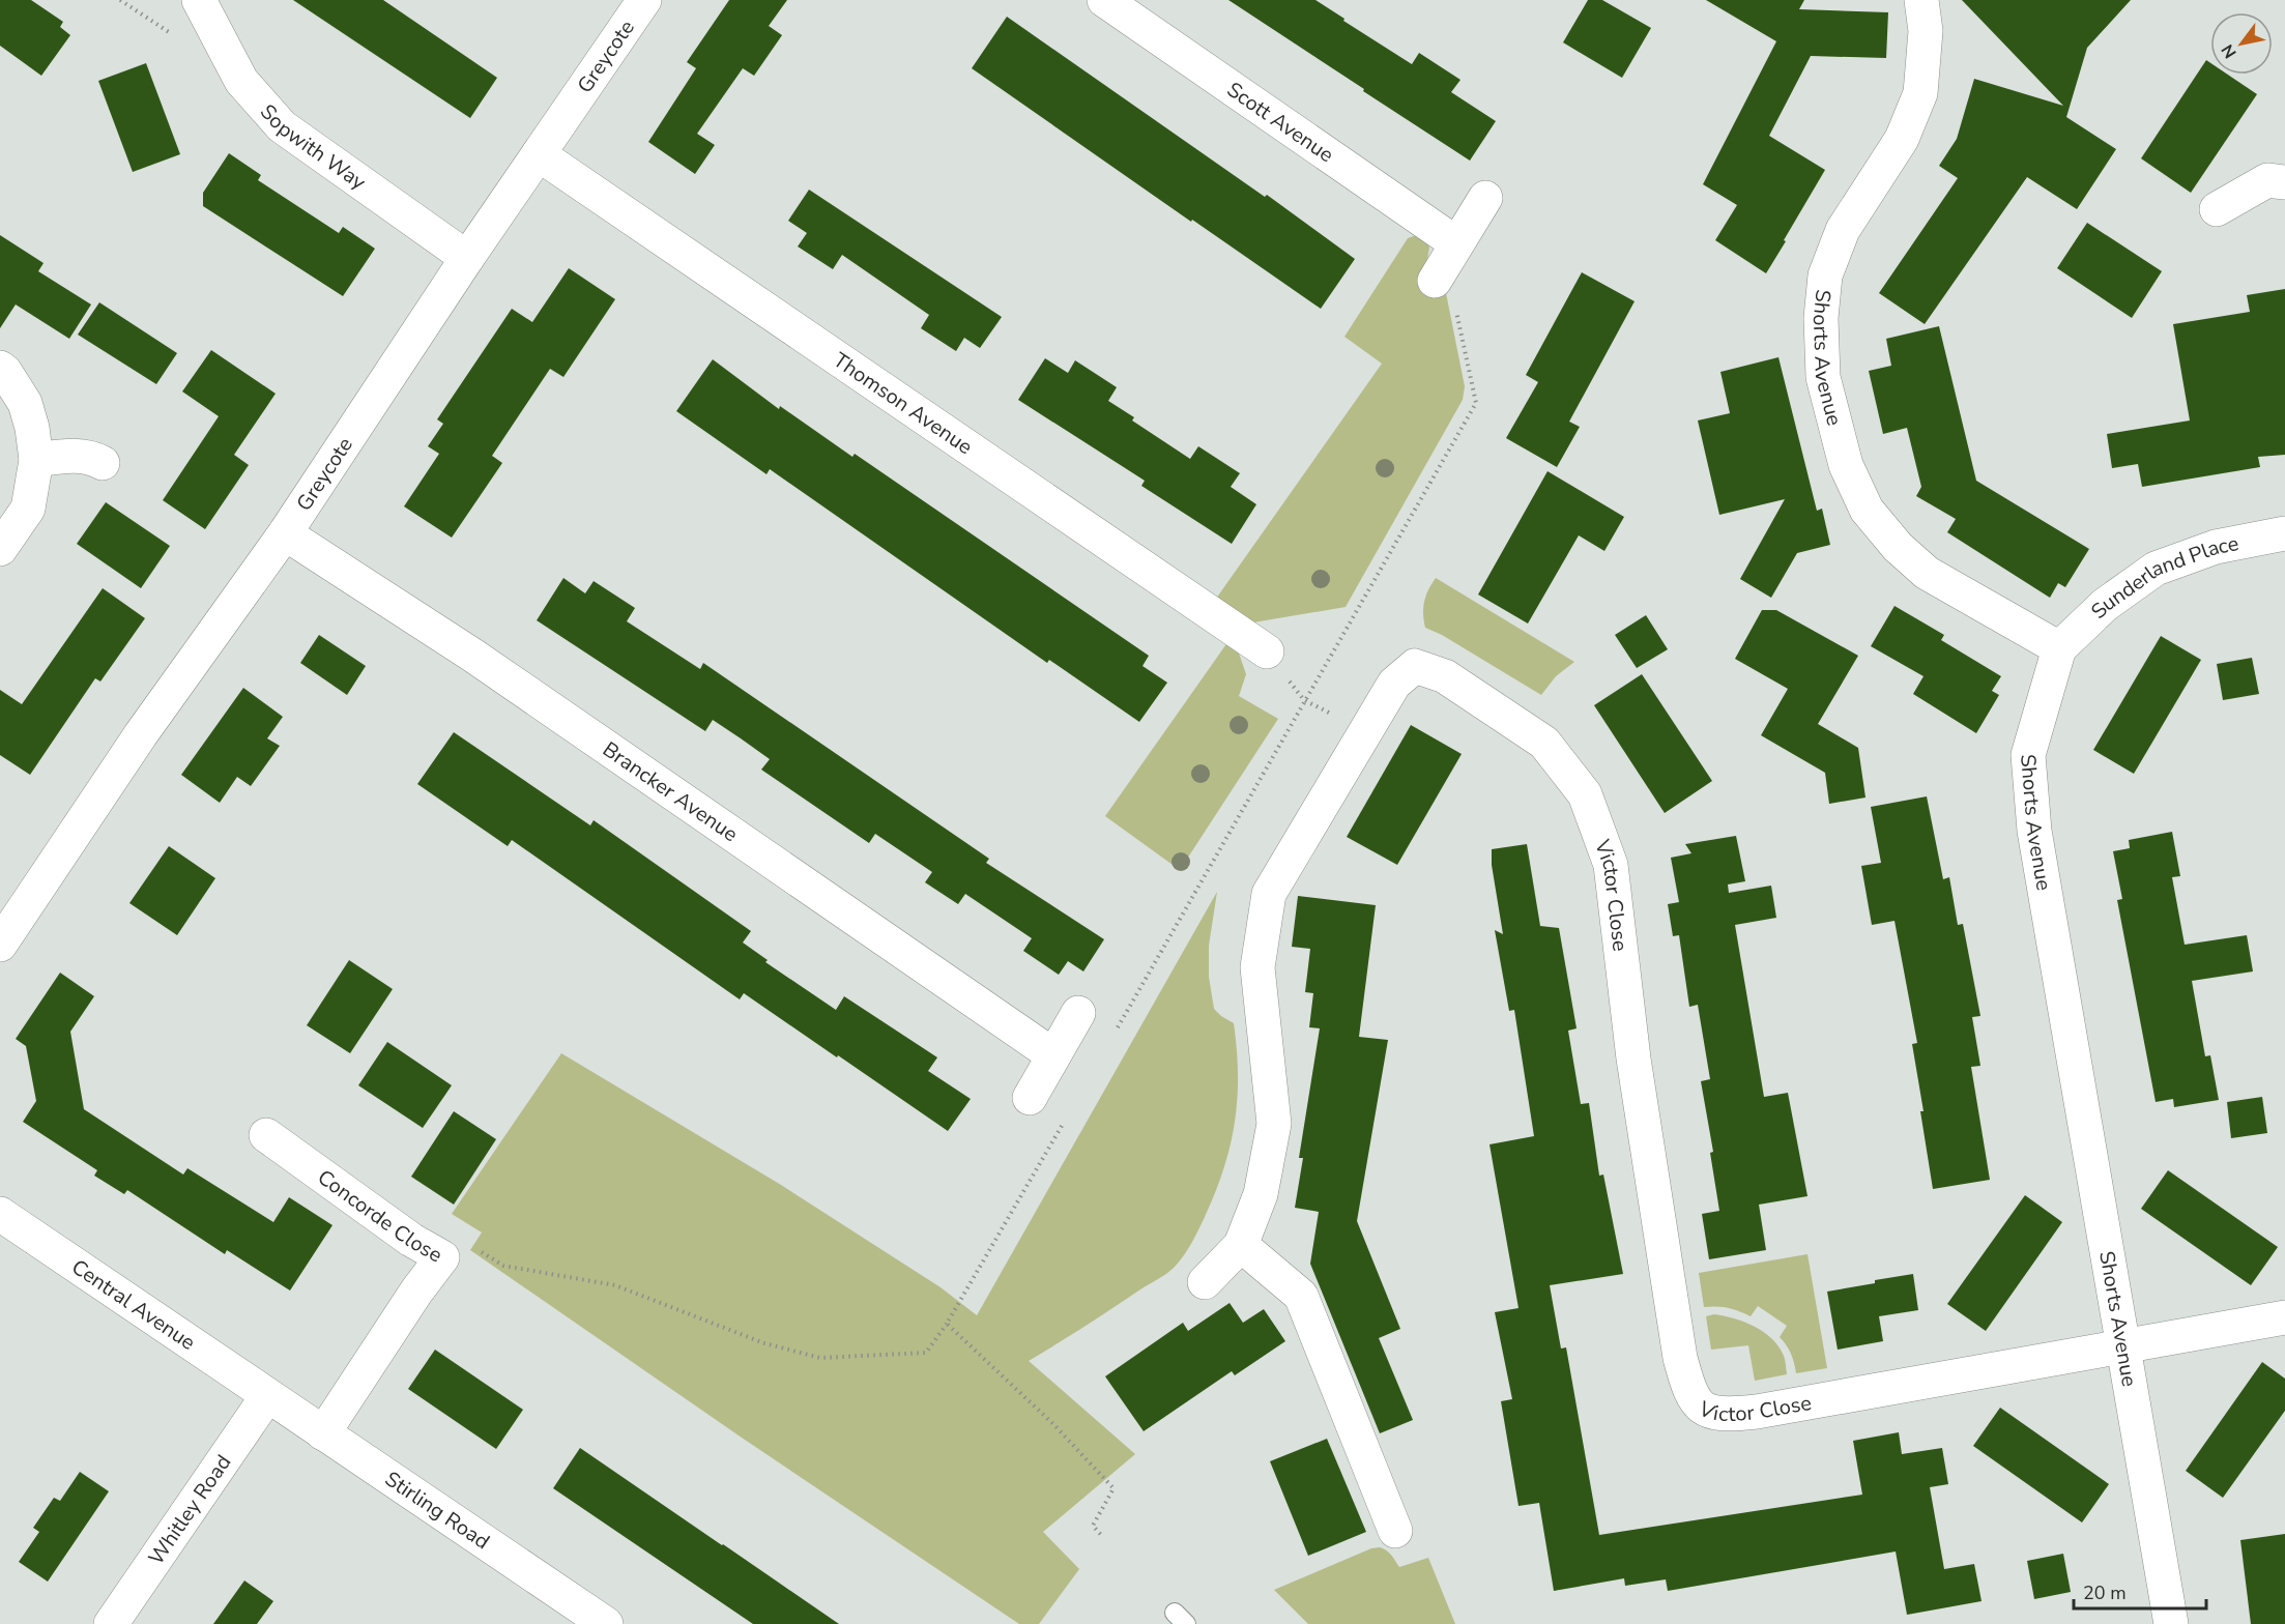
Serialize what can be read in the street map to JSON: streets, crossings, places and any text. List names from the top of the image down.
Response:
{
  "streets": {
    "street": [
      "Greycote",
      "Scott Avenue",
      "Sopwith Way",
      "Shorts Avenue",
      "Thomson Avenue",
      "Sunderland Place",
      "Brancker Avenue",
      "Victor Close",
      "Concorde Close",
      "Central Avenue",
      "Whitley Road",
      "Stirling Road"
    ]
  },
  "crossings": [
    ["Greycote", "Sopwith Way"],
    ["Greycote", "Thomson Avenue"],
    ["Greycote", "Brancker Avenue"],
    ["Shorts Avenue", "Sunderland Place"],
    ["Shorts Avenue", "Victor Close"],
    ["Concorde Close", "Stirling Road"],
    ["Central Avenue", "Whitley Road"],
    ["Central Avenue", "Stirling Road"],
    ["Whitley Road", "Stirling Road"]
  ],
  "scale_bar": "20 m",
  "north": "bottom left"
}
